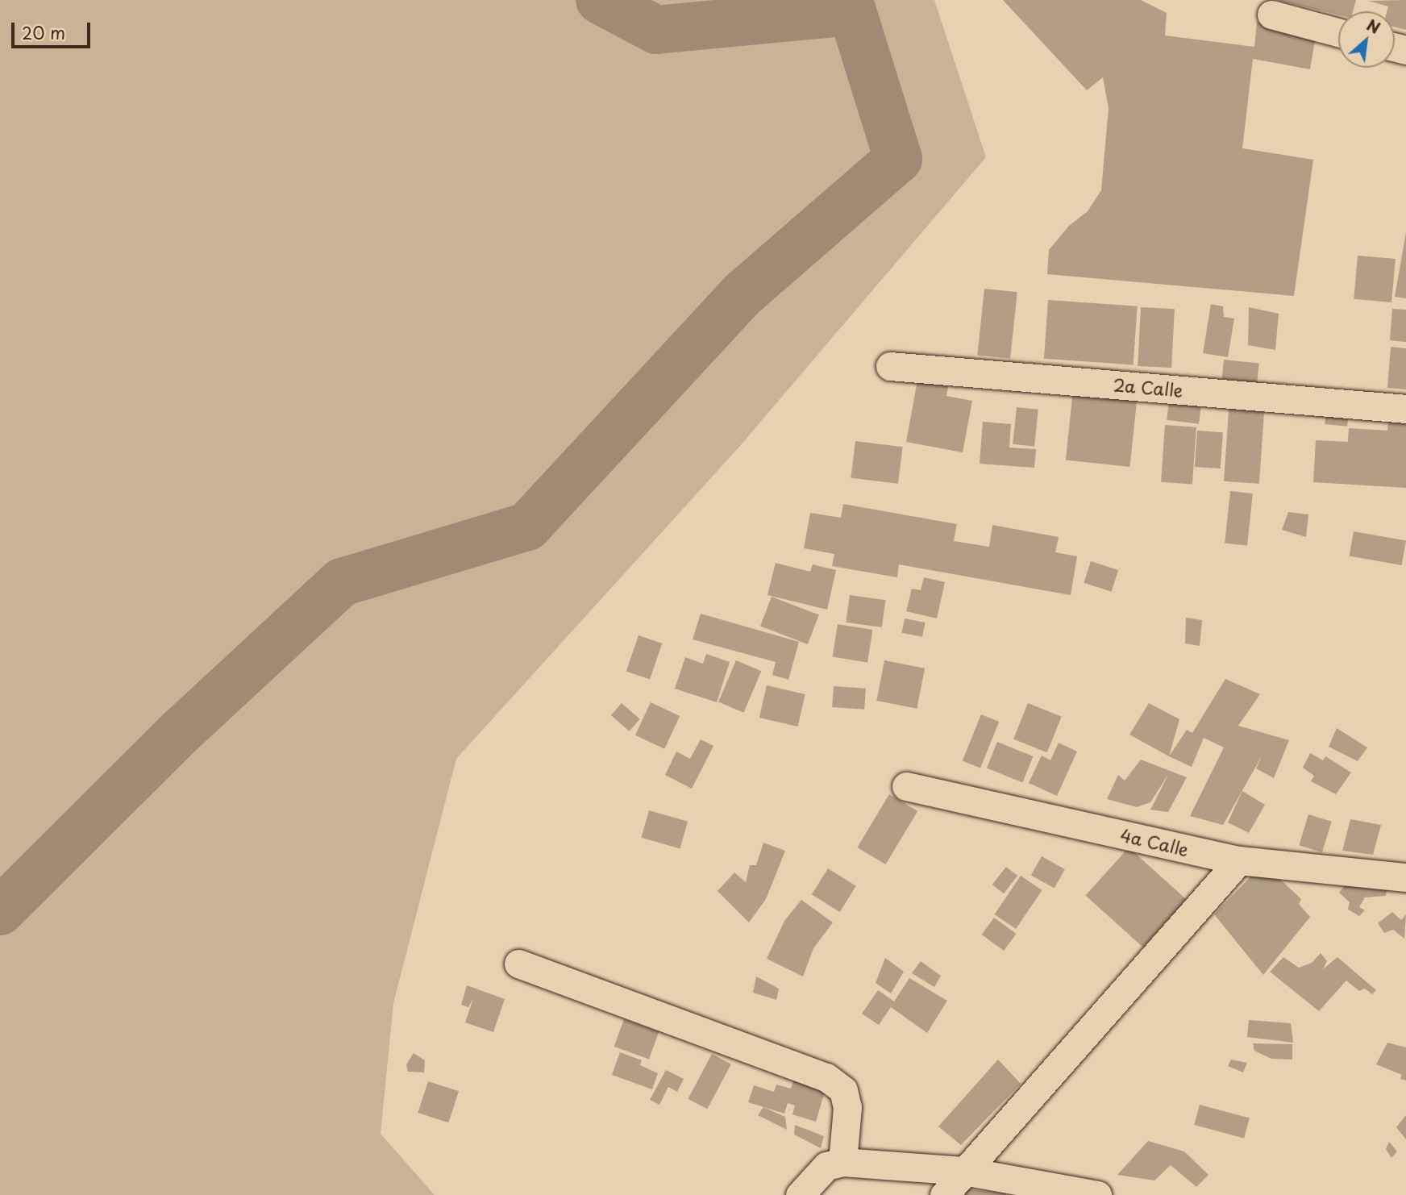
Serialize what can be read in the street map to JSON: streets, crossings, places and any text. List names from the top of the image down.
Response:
{
  "streets": {
    "street": ["2a Calle", "4a Calle"]
  },
  "scale_bar": "20 m",
  "north": "top right"
}
